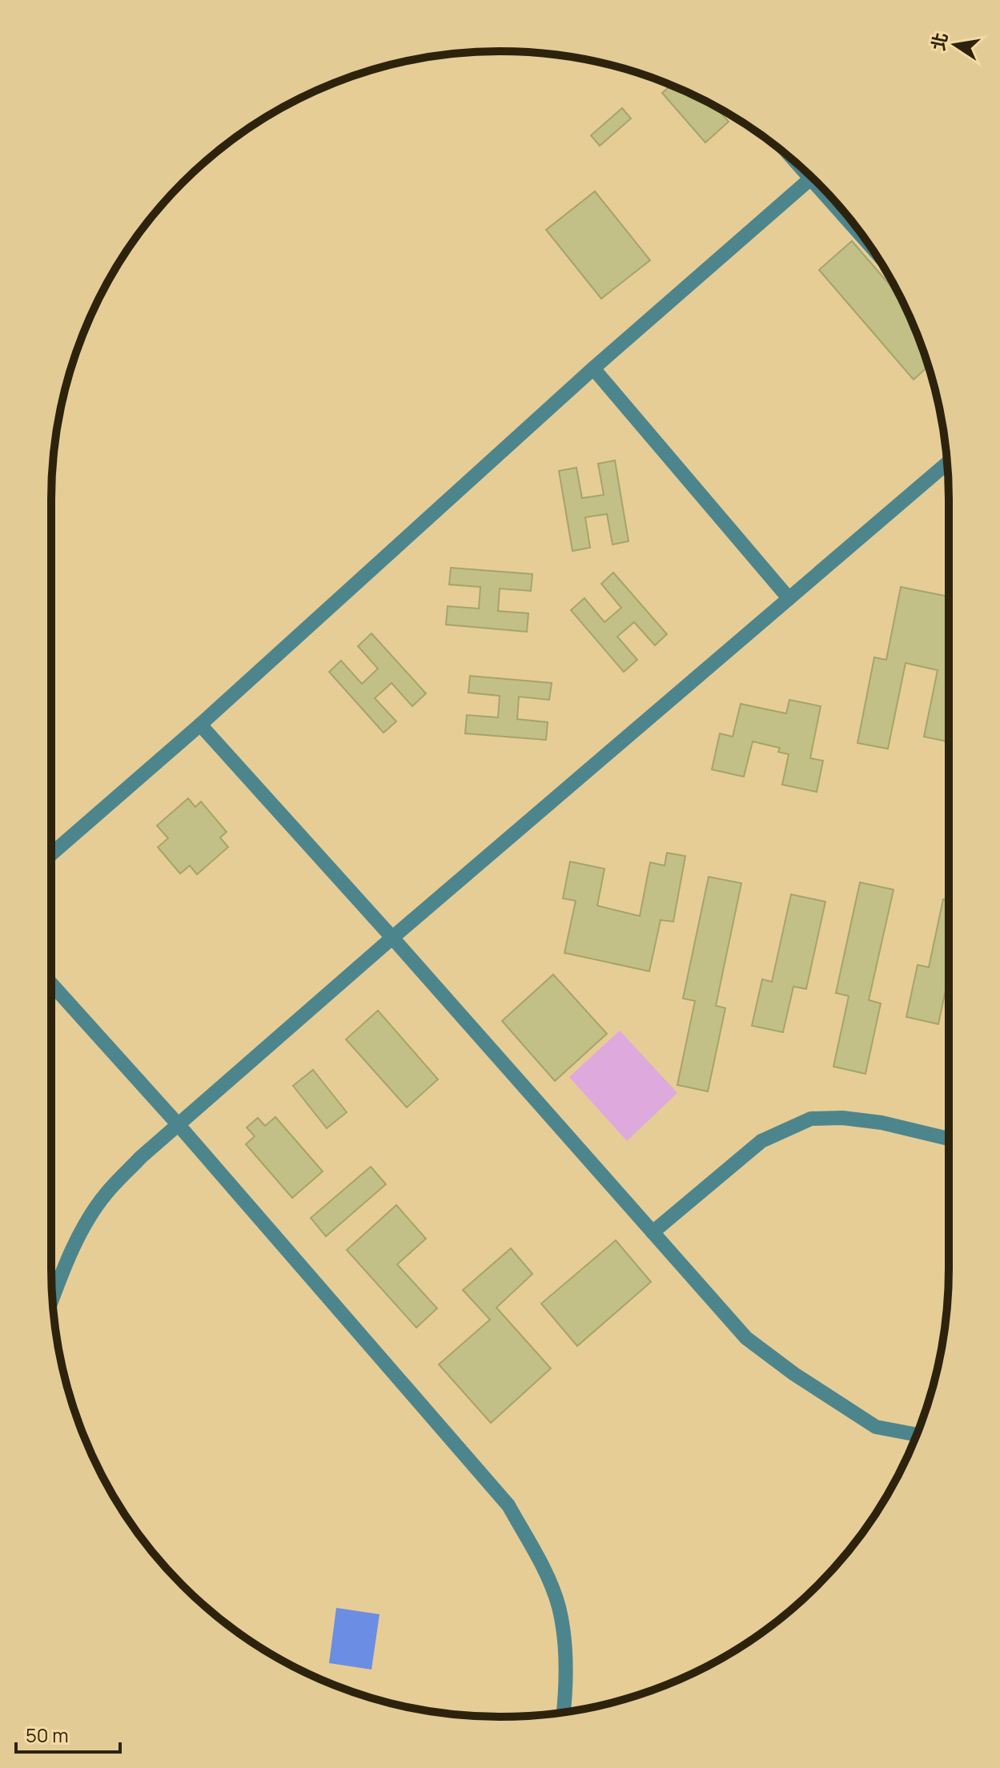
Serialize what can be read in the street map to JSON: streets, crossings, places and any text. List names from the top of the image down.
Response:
{
  "scale_bar": "50 m",
  "north": "left"
}
